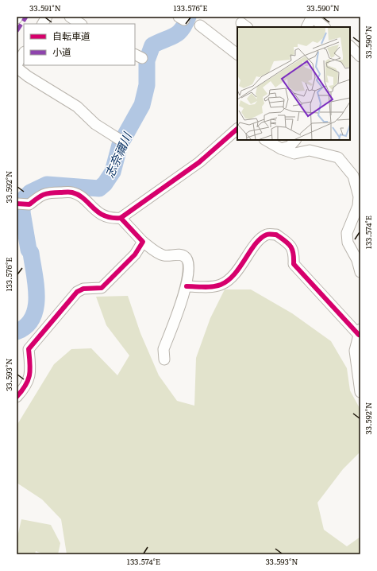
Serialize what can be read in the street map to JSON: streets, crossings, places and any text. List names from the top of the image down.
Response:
{
  "water": ["志奈禰川"],
  "legend": ["自転車道", "小道"],
  "coordinates": [
    "33.591°N",
    "133.576°E",
    "33.590°N",
    "33.592°N",
    "133.574°E",
    "33.593°N"
  ]
}
